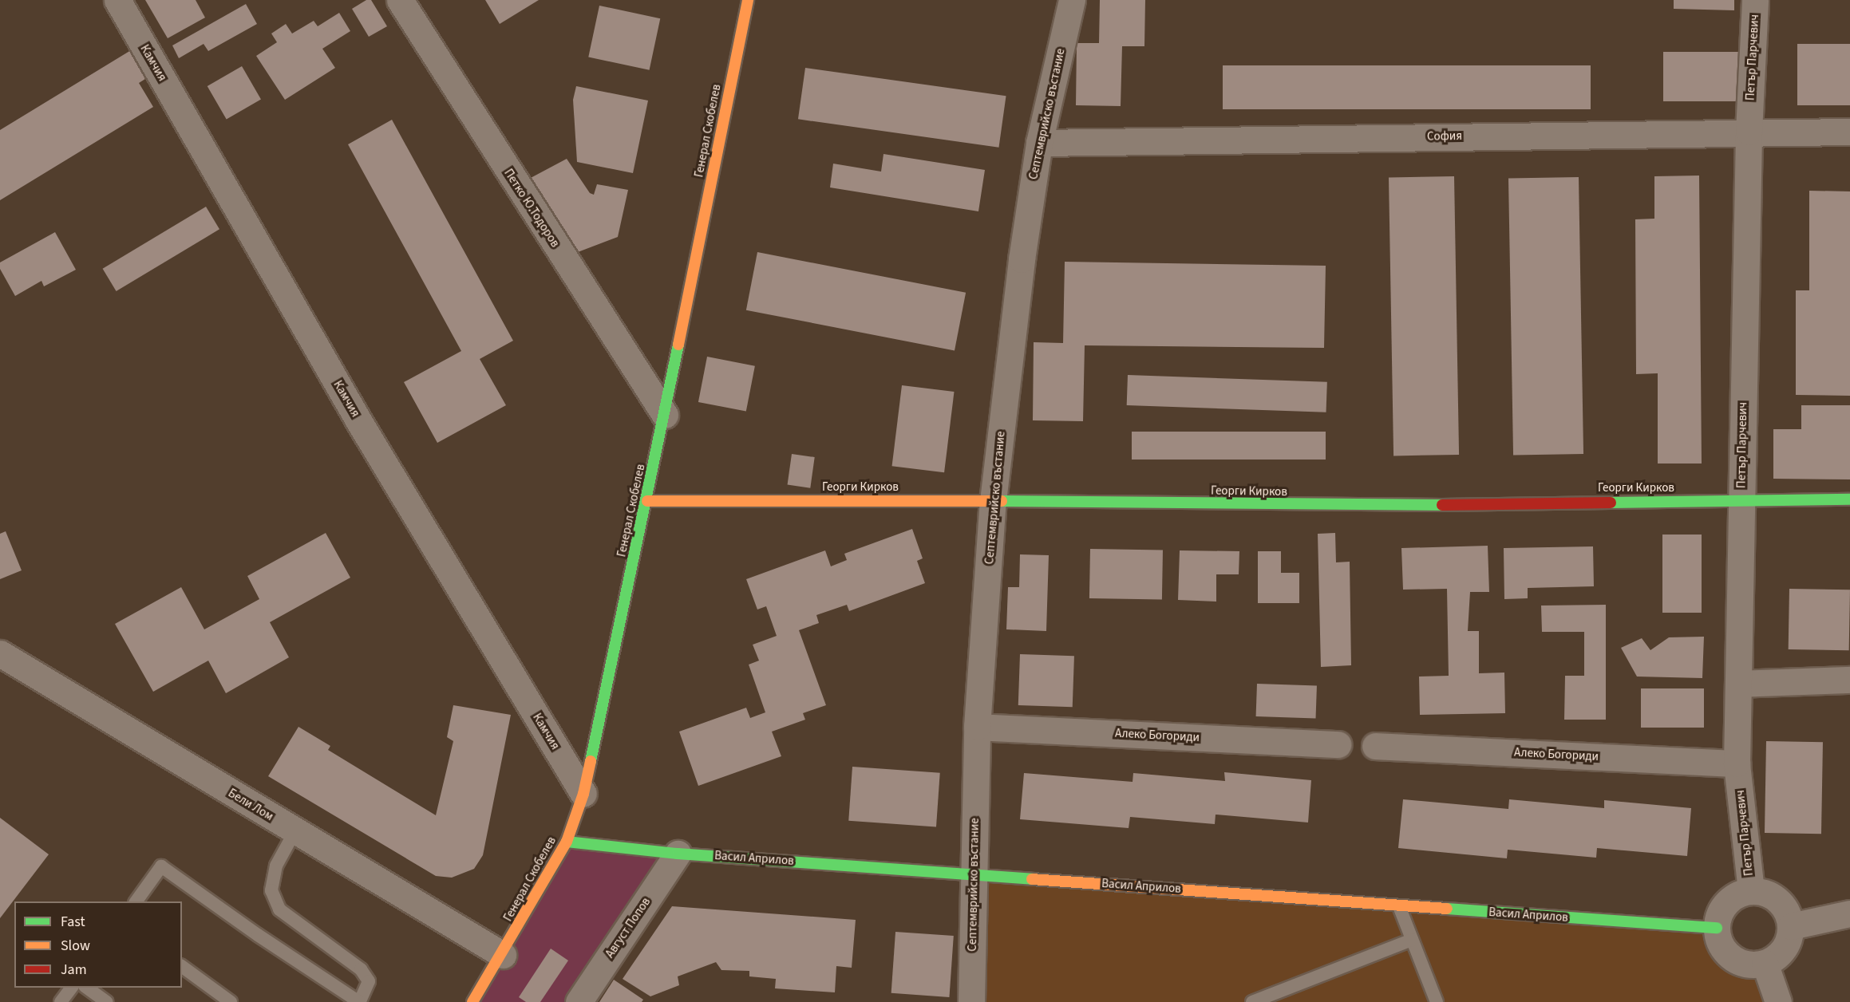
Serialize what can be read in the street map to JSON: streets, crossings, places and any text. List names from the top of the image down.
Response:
{
  "streets": {
    "street": [
      "Петър Парчевич",
      "Камчия",
      "Септемврийско въстание",
      "Генерал Скобелев",
      "София",
      "Петко Ю.Тодоров",
      "Георги Кирков",
      "Алеко Богориди",
      "Бели Лом",
      "Васил Априлов",
      "Август Попов"
    ]
  },
  "crossings": [
    ["Петър Парчевич", "София"],
    ["Петър Парчевич", "Георги Кирков"],
    ["Петър Парчевич", "Алеко Богориди"],
    ["Петър Парчевич", "Васил Априлов"],
    ["Камчия", "Генерал Скобелев"],
    ["Септемврийско въстание", "София"],
    ["Септемврийско въстание", "Георги Кирков"],
    ["Септемврийско въстание", "Алеко Богориди"],
    ["Септемврийско въстание", "Васил Априлов"],
    ["Генерал Скобелев", "Петко Ю.Тодоров"],
    ["Генерал Скобелев", "Георги Кирков"],
    ["Генерал Скобелев", "Бели Лом"],
    ["Генерал Скобелев", "Васил Априлов"],
    ["Васил Априлов", "Август Попов"]
  ],
  "legend": ["Fast", "Slow", "Jam"]
}
